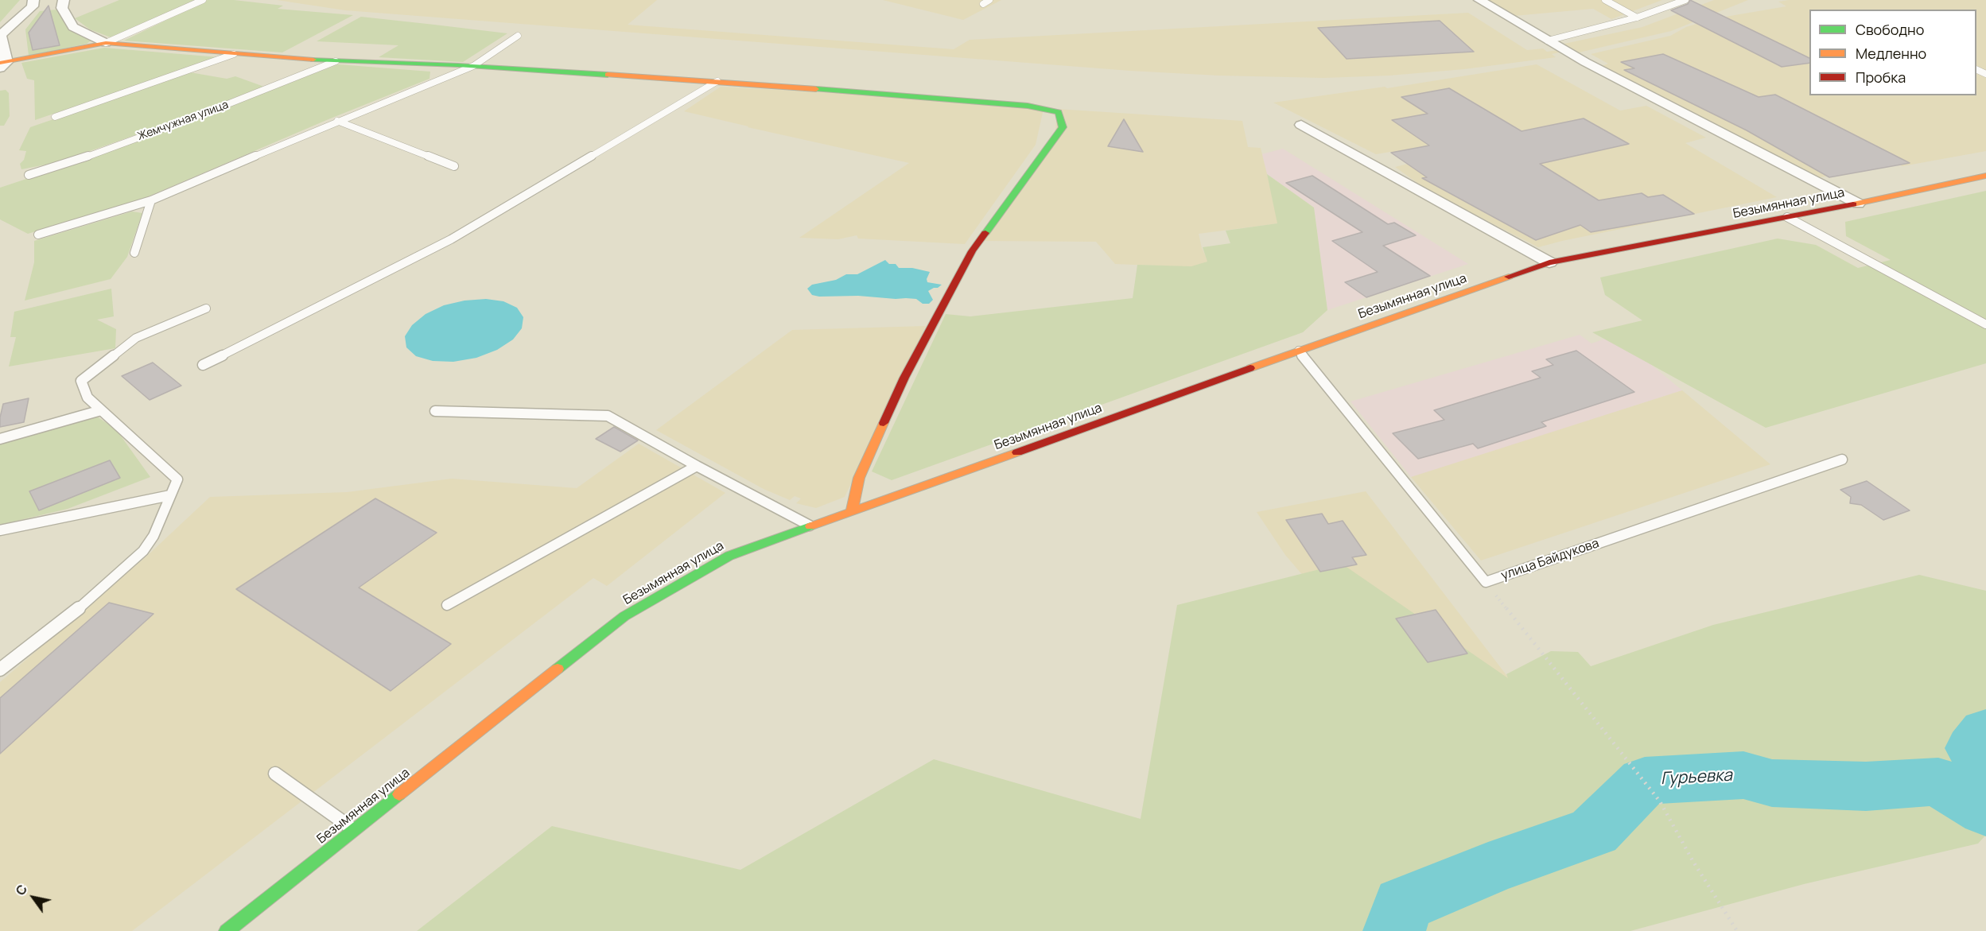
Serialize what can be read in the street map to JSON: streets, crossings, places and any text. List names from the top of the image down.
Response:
{
  "streets": {
    "street": ["Безымянная улица"],
    "lane": ["Жемчужная улица", "улица Байдукова"]
  },
  "crossings": [
    ["Безымянная улица", "улица Байдукова"]
  ],
  "water": ["Гурьевка"],
  "legend": ["Свободно", "Медленно", "Пробка"],
  "north": "top left"
}
